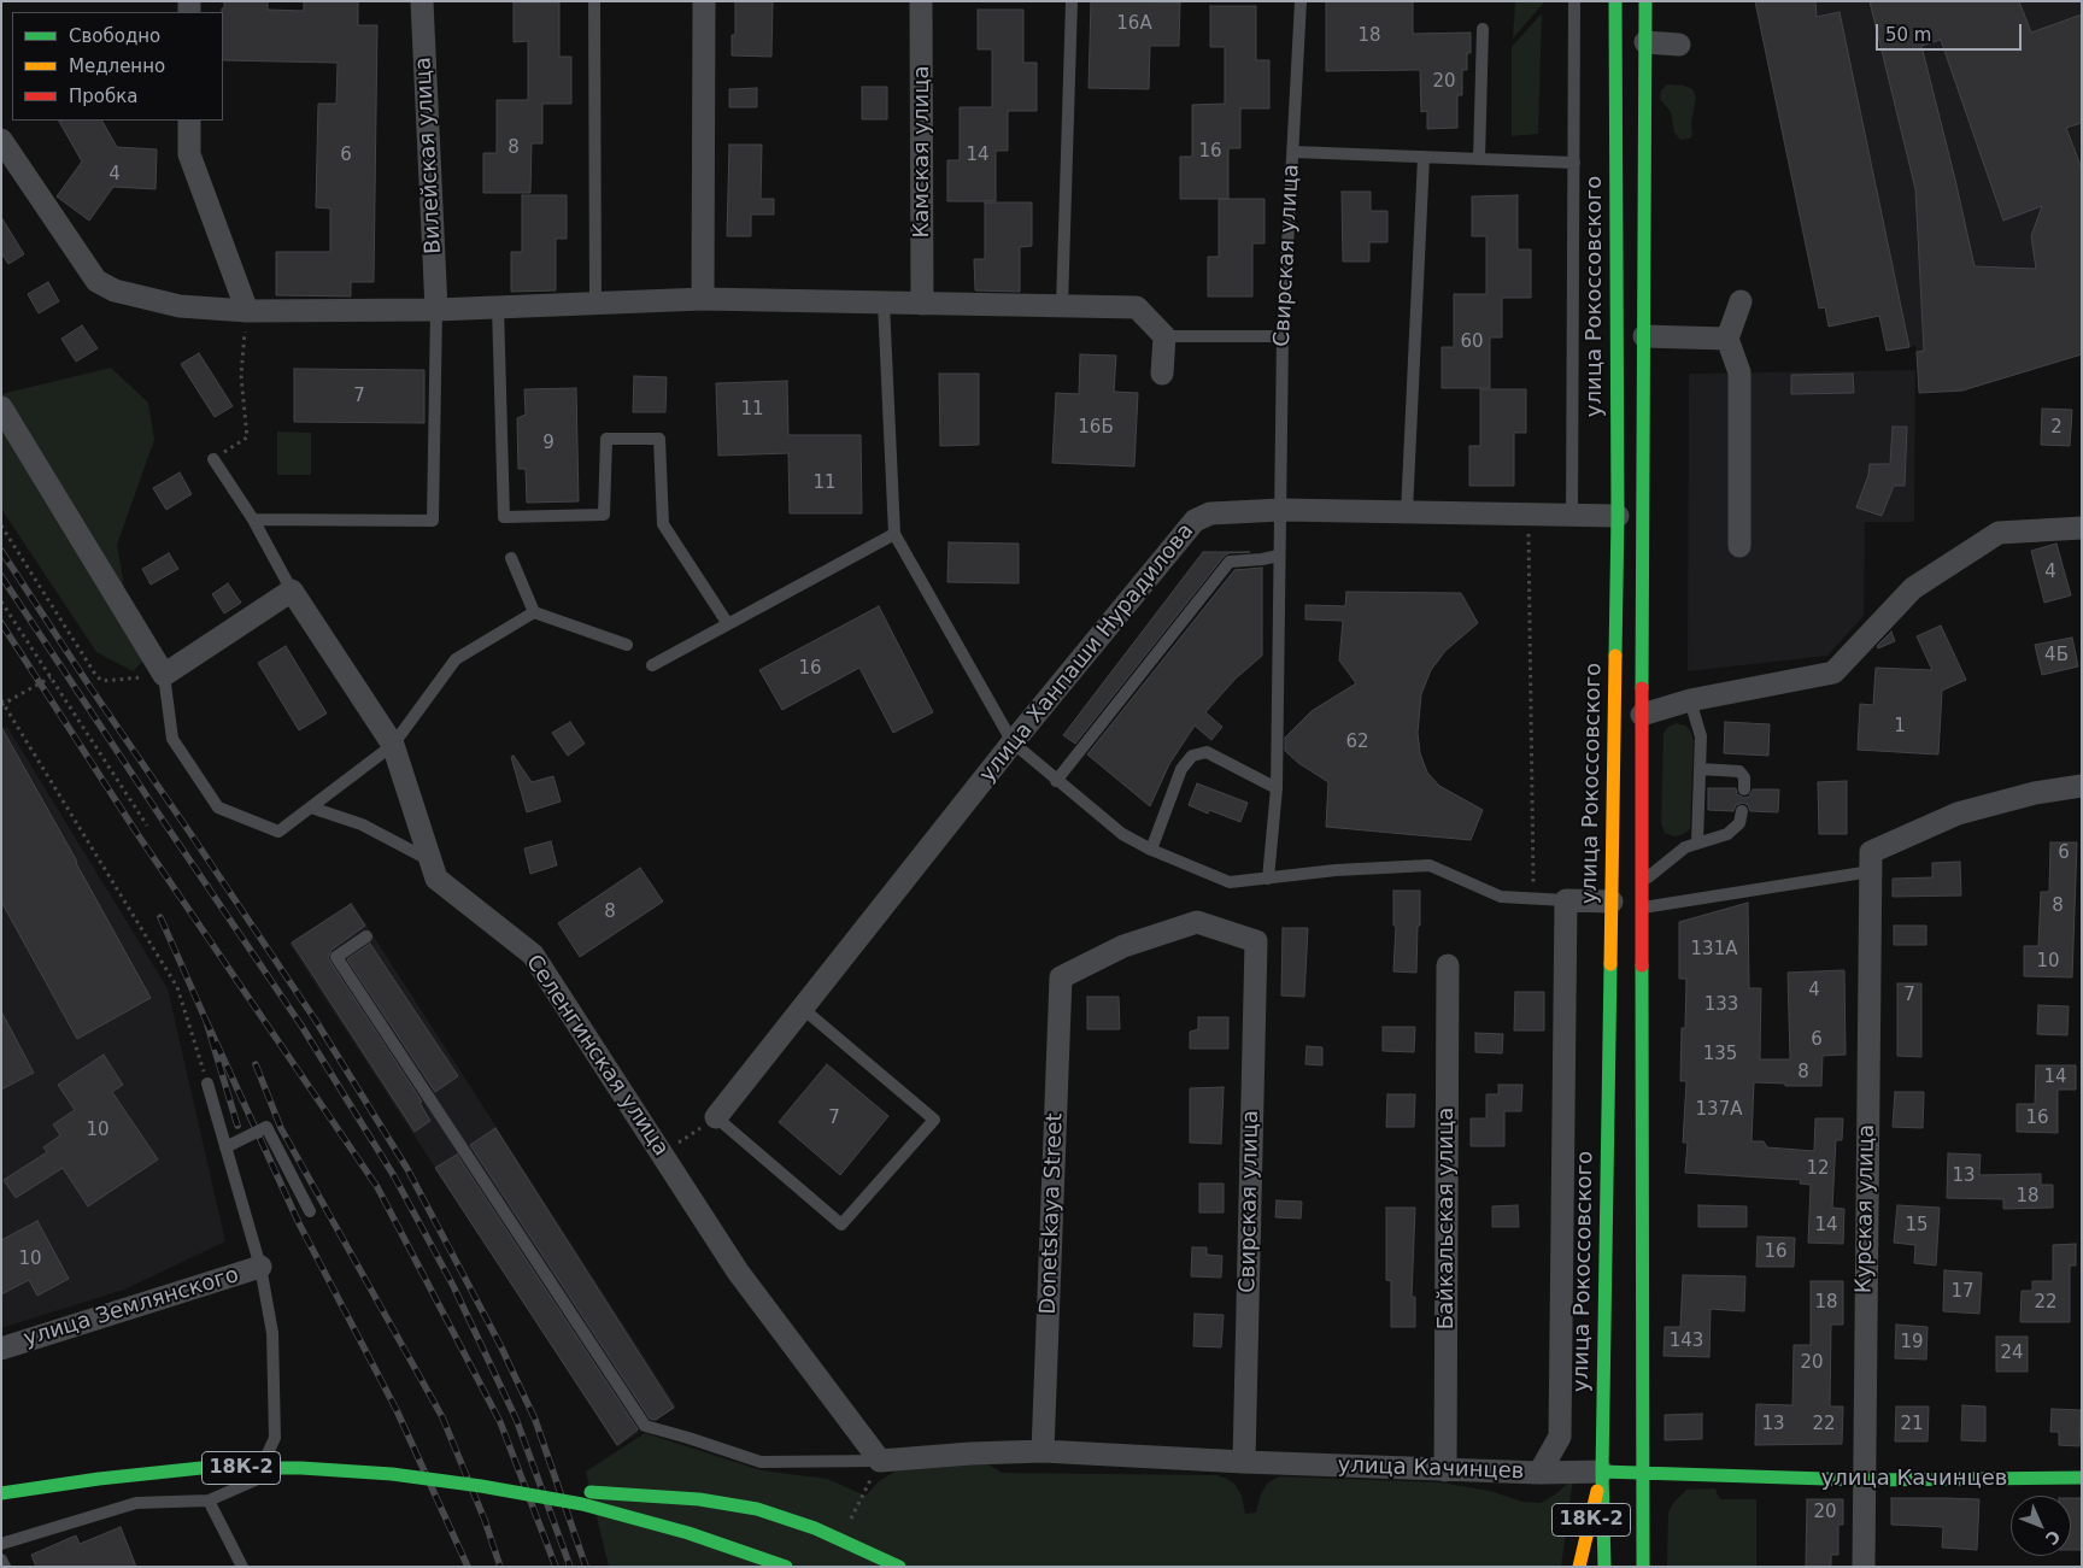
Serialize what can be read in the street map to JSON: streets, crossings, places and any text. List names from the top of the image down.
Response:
{
  "streets": {
    "main road": ["улица Рокоссовского", "18К-2", "улица Качинцев"],
    "street": [
      "Камская улица",
      "Вилейская улица",
      "Свирская улица",
      "улица Ханпаши Нурадилова",
      "Селенгинская улица",
      "Курская улица",
      "Donetskaya Street",
      "Байкальская улица",
      "улица Землянского"
    ]
  },
  "crossings": [
    ["Свирская улица", "улица Ханпаши Нурадилова"],
    ["Свирская улица", "Donetskaya Street"],
    ["Свирская улица", "улица Качинцев"],
    ["улица Рокоссовского", "улица Ханпаши Нурадилова"],
    ["улица Рокоссовского", "18К-2"],
    ["улица Рокоссовского", "улица Качинцев"],
    ["Селенгинская улица", "улица Качинцев"],
    ["Курская улица", "улица Качинцев"],
    ["Donetskaya Street", "улица Качинцев"],
    ["Байкальская улица", "улица Качинцев"],
    ["18К-2", "улица Качинцев"]
  ],
  "house_numbers": [
    "16А",
    "18",
    "20",
    "8",
    "16",
    "6",
    "14",
    "4",
    "60",
    "7",
    "11",
    "16Б",
    "2",
    "9",
    "11",
    "4",
    "4Б",
    "16",
    "1",
    "62",
    "6",
    "8",
    "8",
    "131А",
    "10",
    "4",
    "7",
    "133",
    "6",
    "135",
    "8",
    "14",
    "137А",
    "7",
    "16",
    "10",
    "12",
    "13",
    "18",
    "14",
    "15",
    "16",
    "10",
    "17",
    "18",
    "22",
    "143",
    "19",
    "24",
    "20",
    "13",
    "22",
    "21",
    "20"
  ],
  "legend": ["Свободно", "Медленно", "Пробка"],
  "scale_bar": "50 m",
  "north": "bottom right"
}
